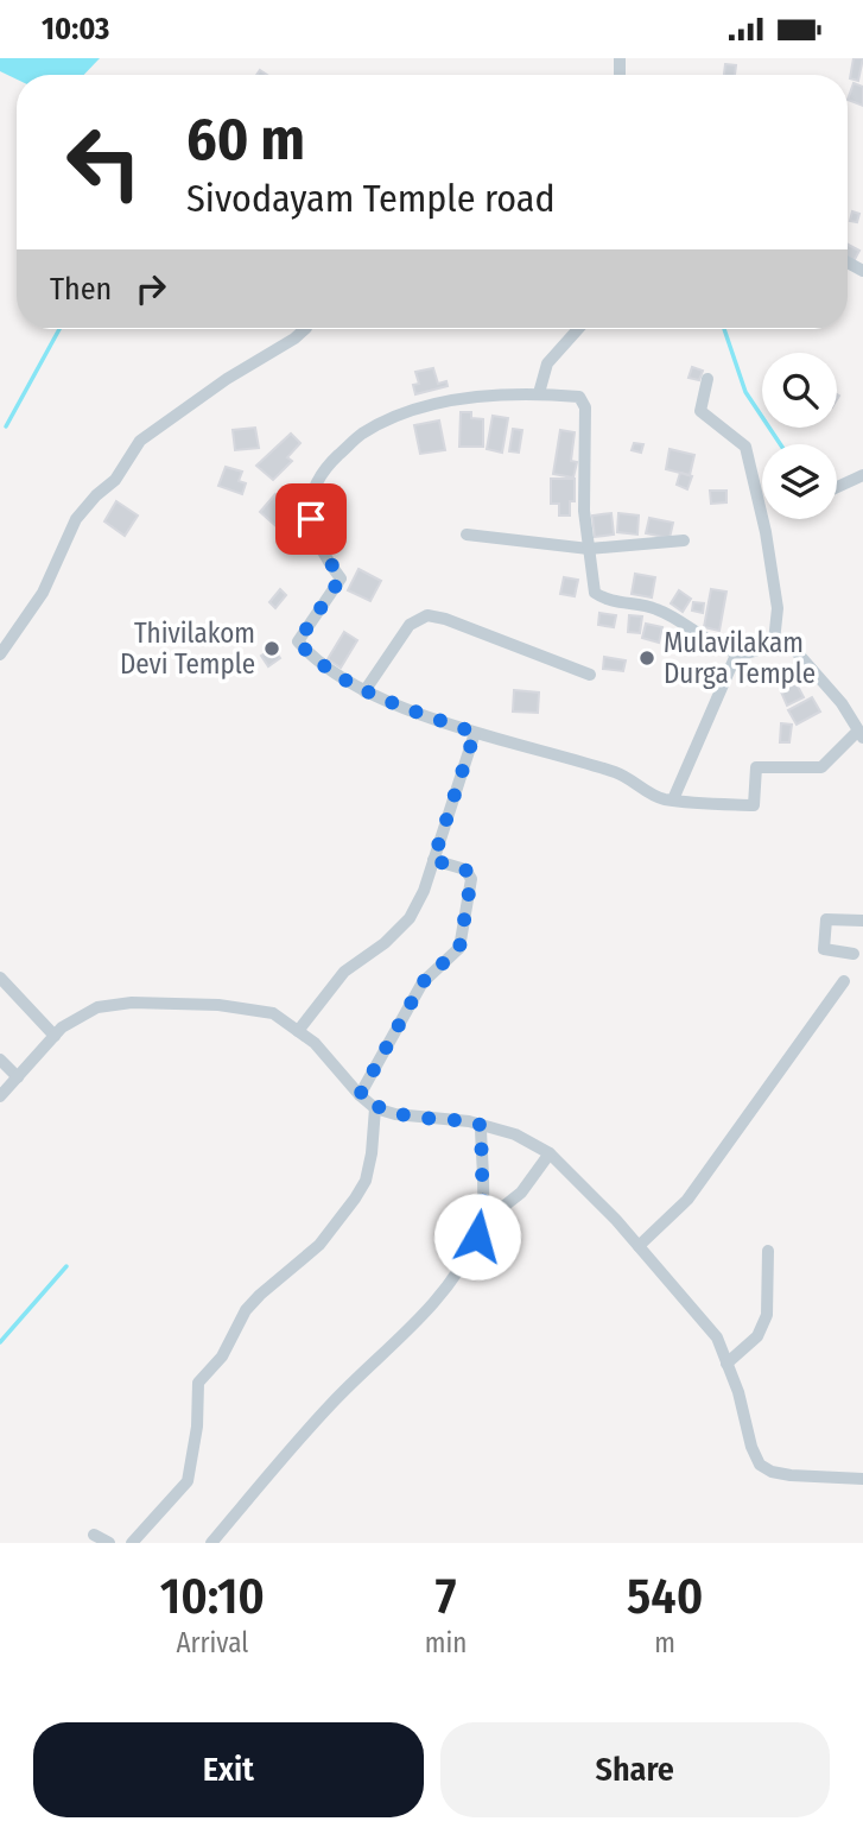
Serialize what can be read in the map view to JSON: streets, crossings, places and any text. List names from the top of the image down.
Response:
{
  "places": ["Thivilakom Devi Temple", "Mulavilakam Durga Temple"],
  "page": {
    "status": "10:03",
    "turn": ["60 m", "Sivodayam Temple road"],
    "then": "Then",
    "eta": [
      "10:10",
      "Arrival",
      "7",
      "min",
      "540",
      "m"
    ],
    "buttons": ["Exit", "Share"]
  }
}
